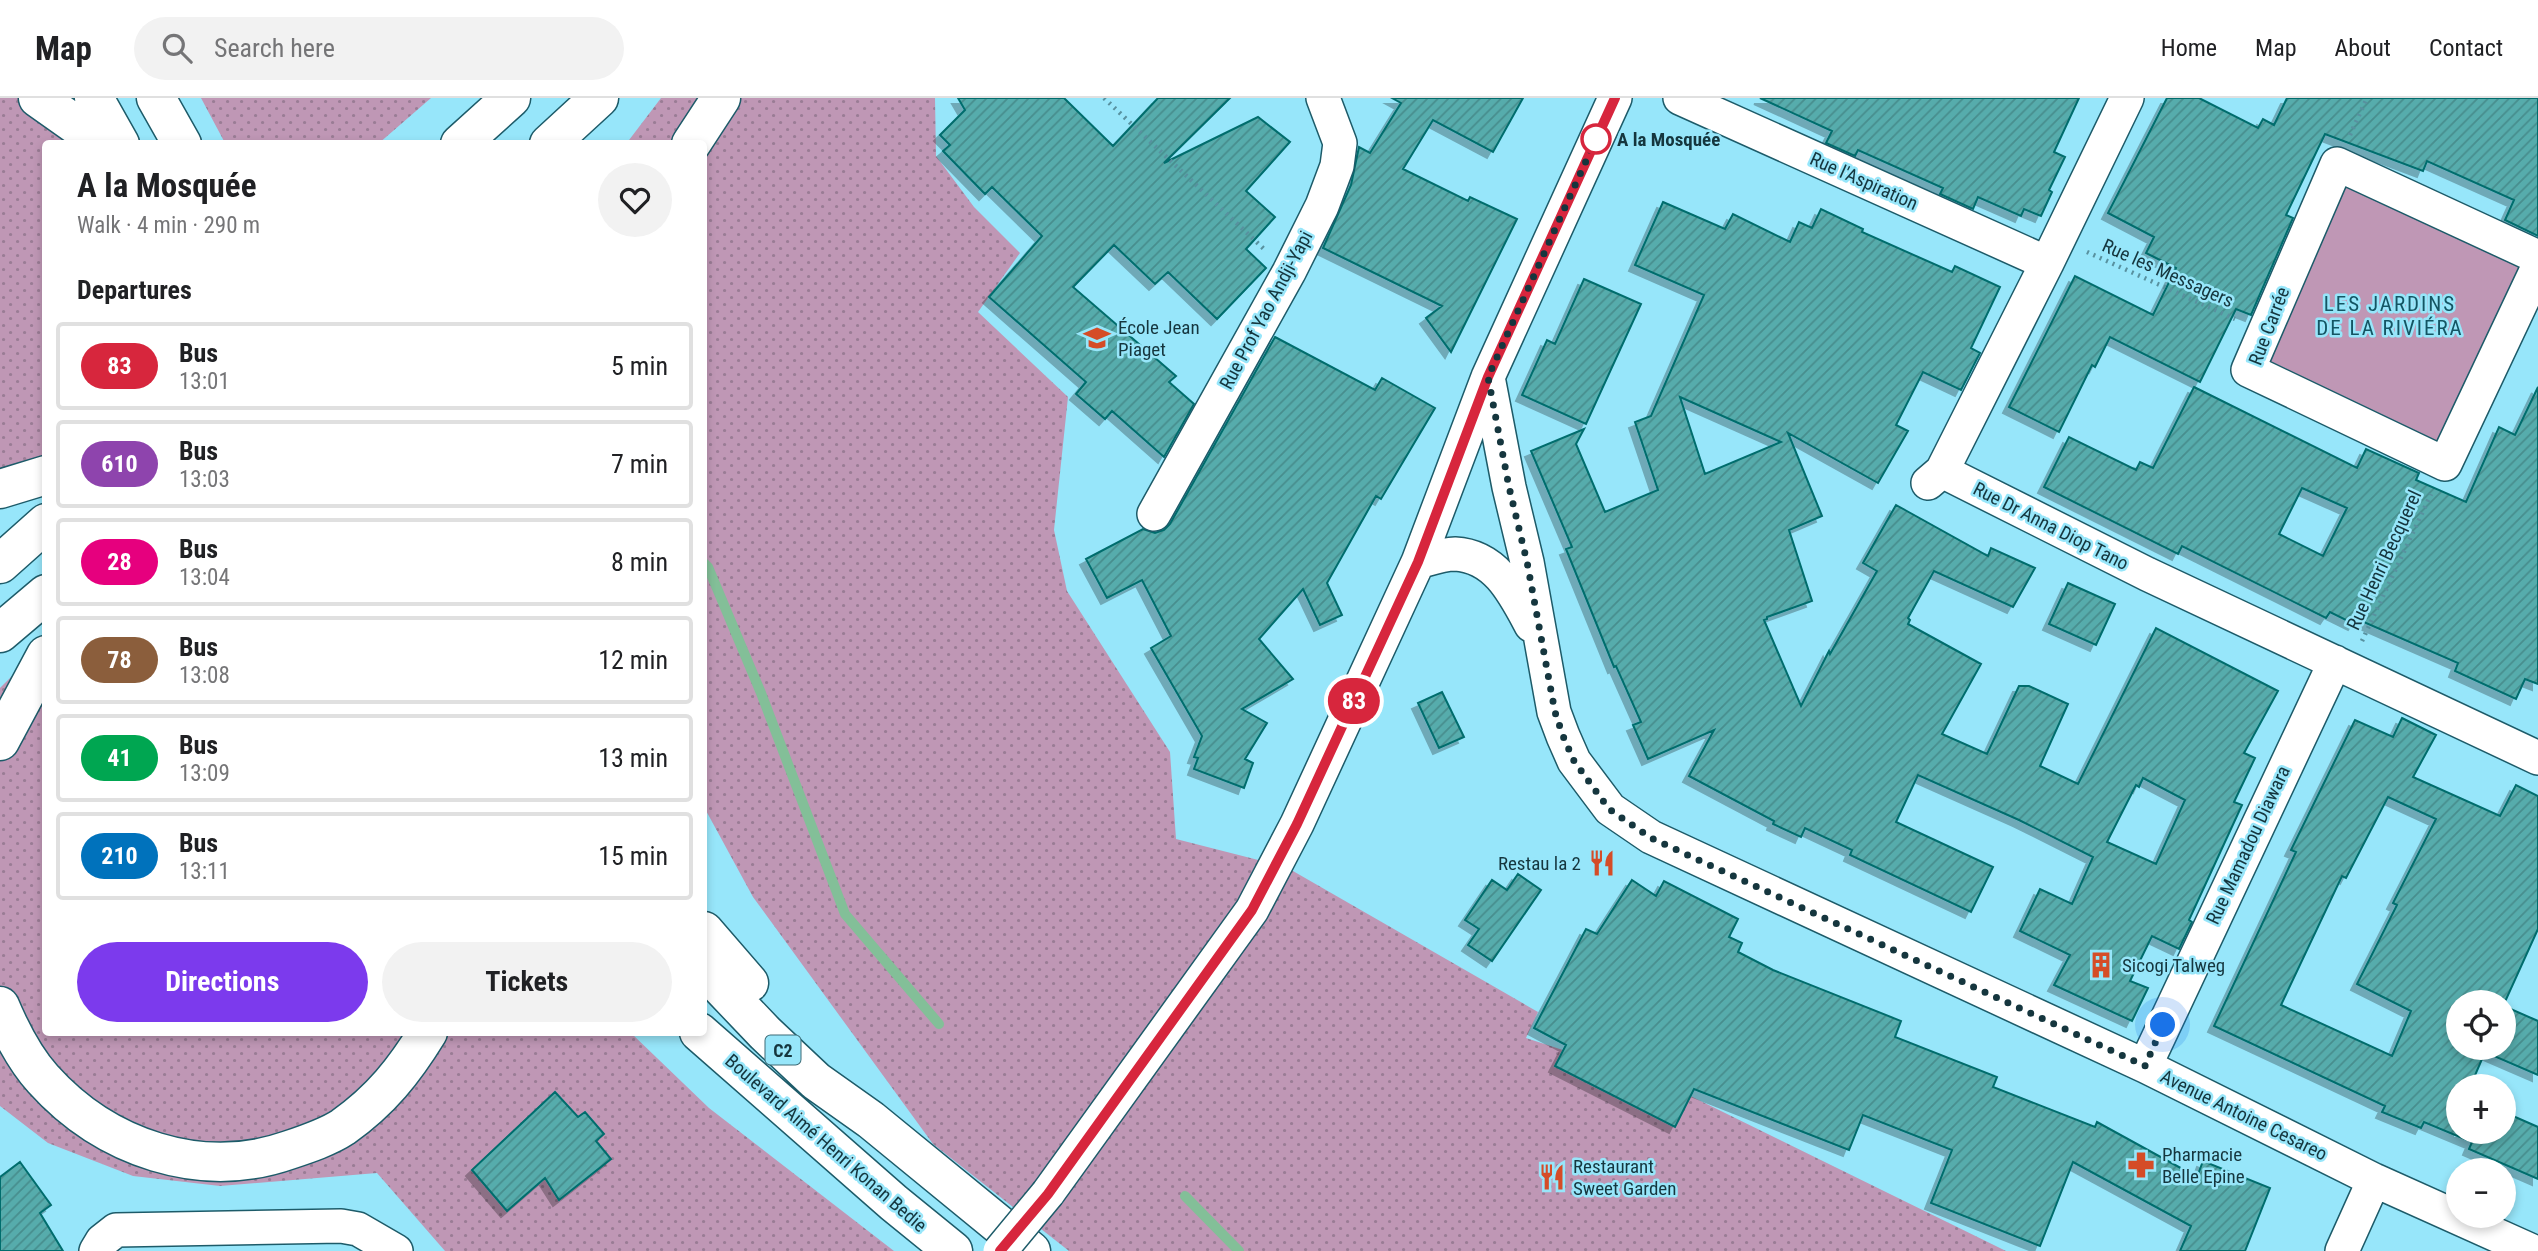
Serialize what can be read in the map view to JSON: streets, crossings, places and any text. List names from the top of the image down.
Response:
{
  "streets": {
    "main road": ["C2", "Boulevard Aimé Henri Konan Bedie"],
    "street": [
      "Rue l'Aspiration",
      "Rue Prof Yao Andji-Yapi",
      "Rue Carrée",
      "Rue Dr Anna Diop Tano",
      "Rue Mamadou Diawara",
      "Avenue Antoine Cesareo"
    ],
    "path": ["Rue les Messagers", "Rue Henri Becquerel"]
  },
  "crossings": [
    ["Rue l'Aspiration", "Rue les Messagers"],
    ["Rue l'Aspiration", "Rue Dr Anna Diop Tano"],
    ["Rue les Messagers", "Rue Carrée"],
    ["Rue les Messagers", "Rue Dr Anna Diop Tano"],
    ["Rue Carrée", "Rue Henri Becquerel"],
    ["Rue Dr Anna Diop Tano", "Rue Henri Becquerel"],
    ["Rue Dr Anna Diop Tano", "Rue Mamadou Diawara"],
    ["Rue Henri Becquerel", "Rue Mamadou Diawara"],
    ["Rue Mamadou Diawara", "Avenue Antoine Cesareo"]
  ],
  "districts": ["LES JARDINS DE LA RIVIÉRA"],
  "places": {
    "other": ["A la Mosquée"],
    "school or university": ["École Jean Piaget"],
    "restaurant": ["Restau la 2", "Restaurant Sweet Garden"],
    "building": ["Sicogi Talweg"],
    "pharmacy": ["Pharmacie Belle Epine"]
  },
  "lines": ["bus line 83"],
  "page": {
    "header": "Map",
    "search": "Search here",
    "nav": [
      "Home",
      "Map",
      "About",
      "Contact"
    ],
    "on_map": "83",
    "heading": [
      ["A la Mosquée", "Walk · 4 min · 290 m"],
      "Departures"
    ],
    "list": [
      {
        "mark": "83",
        "name": "Bus",
        "note": "13:01",
        "value": "5 min"
      },
      {
        "mark": "610",
        "name": "Bus",
        "note": "13:03",
        "value": "7 min"
      },
      {
        "mark": "28",
        "name": "Bus",
        "note": "13:04",
        "value": "8 min"
      },
      {
        "mark": "78",
        "name": "Bus",
        "note": "13:08",
        "value": "12 min"
      },
      {
        "mark": "41",
        "name": "Bus",
        "note": "13:09",
        "value": "13 min"
      },
      {
        "mark": "210",
        "name": "Bus",
        "note": "13:11",
        "value": "15 min"
      }
    ],
    "buttons": ["Directions", "Tickets"],
    "map_buttons": ["+", "−"]
  }
}
